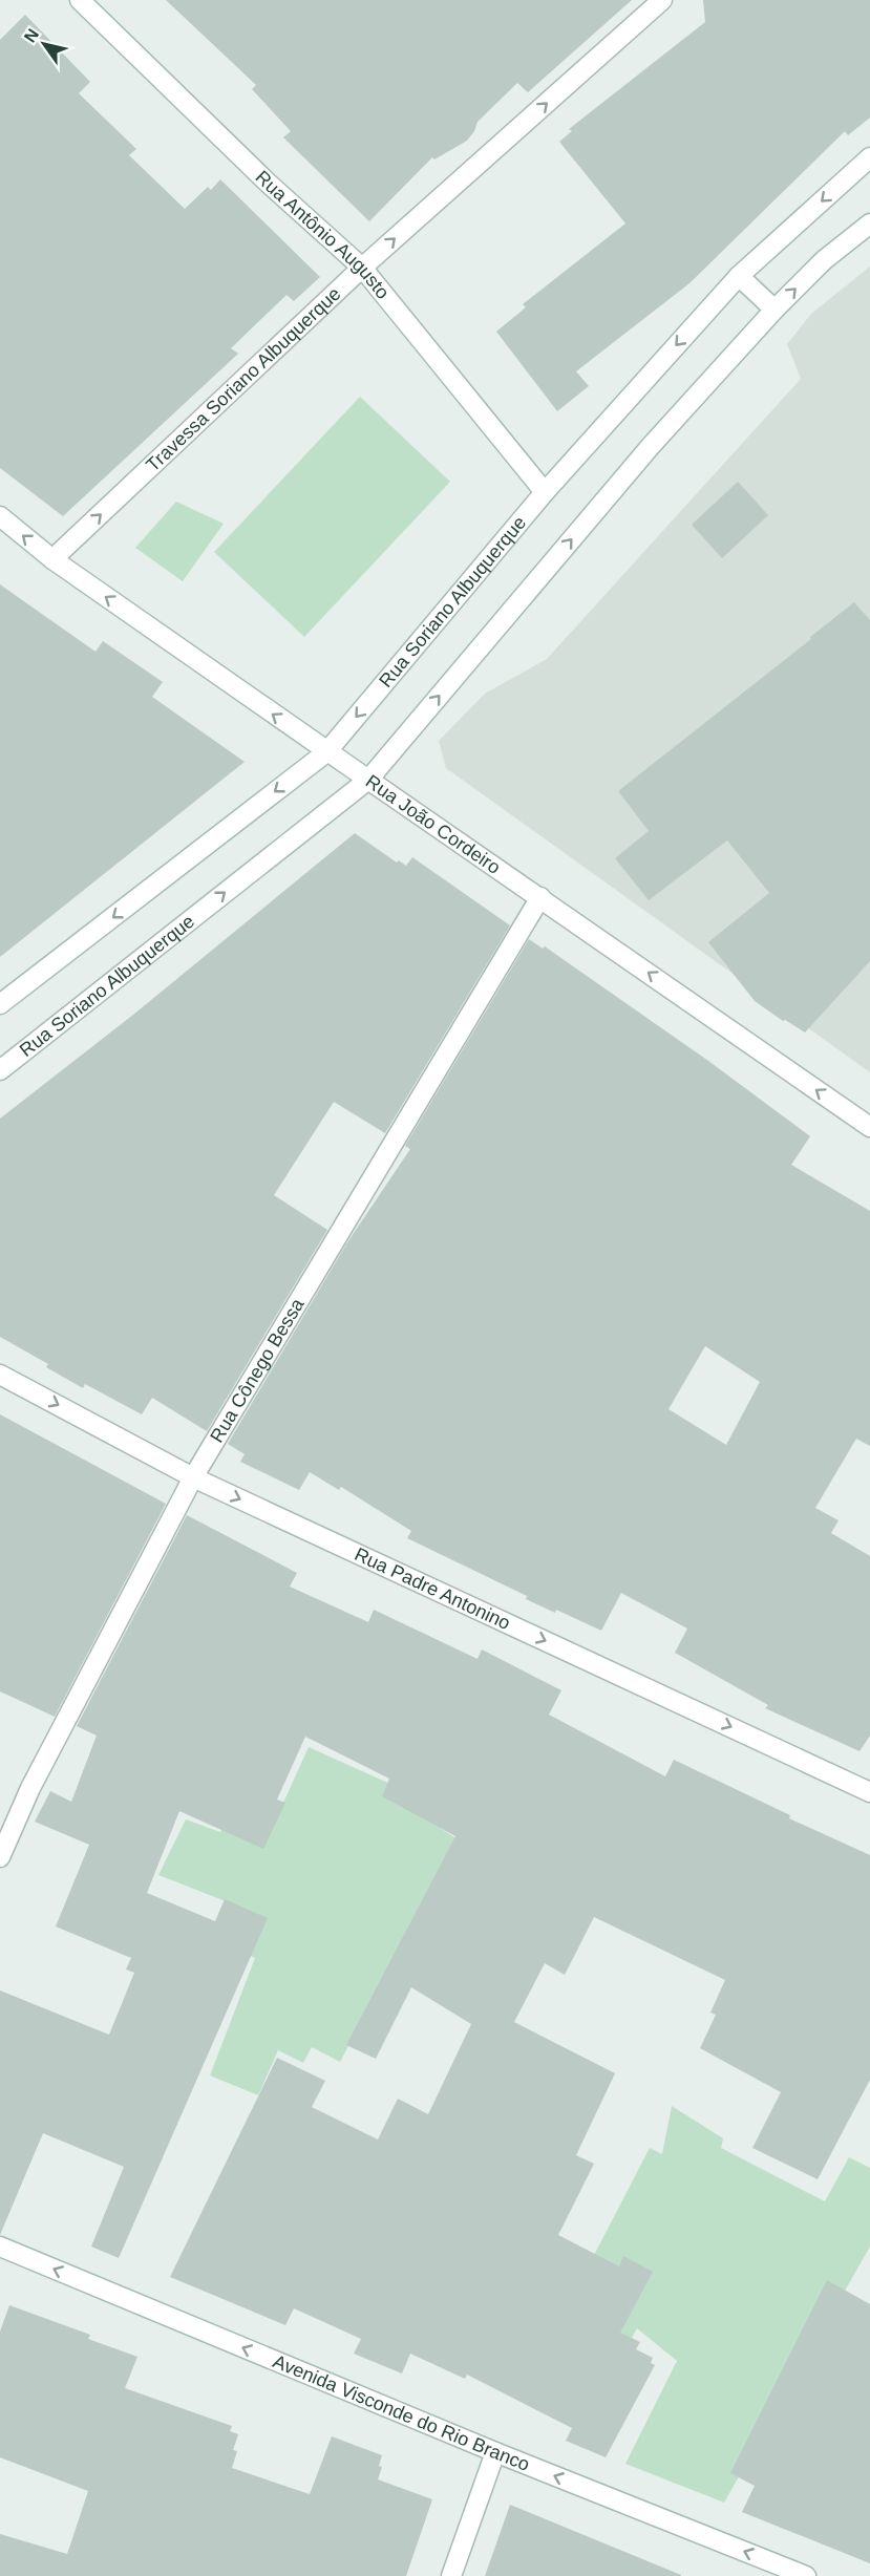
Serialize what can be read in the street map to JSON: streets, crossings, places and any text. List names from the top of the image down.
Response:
{
  "streets": {
    "street": [
      "Rua Antônio Augusto",
      "Travessa Soriano Albuquerque",
      "Rua Soriano Albuquerque",
      "Rua João Cordeiro",
      "Rua Cônego Bessa",
      "Rua Padre Antonino",
      "Avenida Visconde do Rio Branco"
    ]
  },
  "crossings": [
    ["Rua Antônio Augusto", "Travessa Soriano Albuquerque"],
    ["Rua Antônio Augusto", "Rua Soriano Albuquerque"],
    ["Travessa Soriano Albuquerque", "Rua João Cordeiro"],
    ["Rua Soriano Albuquerque", "Rua João Cordeiro"],
    ["Rua João Cordeiro", "Rua Cônego Bessa"],
    ["Rua Cônego Bessa", "Rua Padre Antonino"]
  ],
  "one_way": [
    "Travessa Soriano Albuquerque",
    "Rua João Cordeiro",
    "Rua Padre Antonino",
    "Avenida Visconde do Rio Branco"
  ],
  "north": "top left"
}
